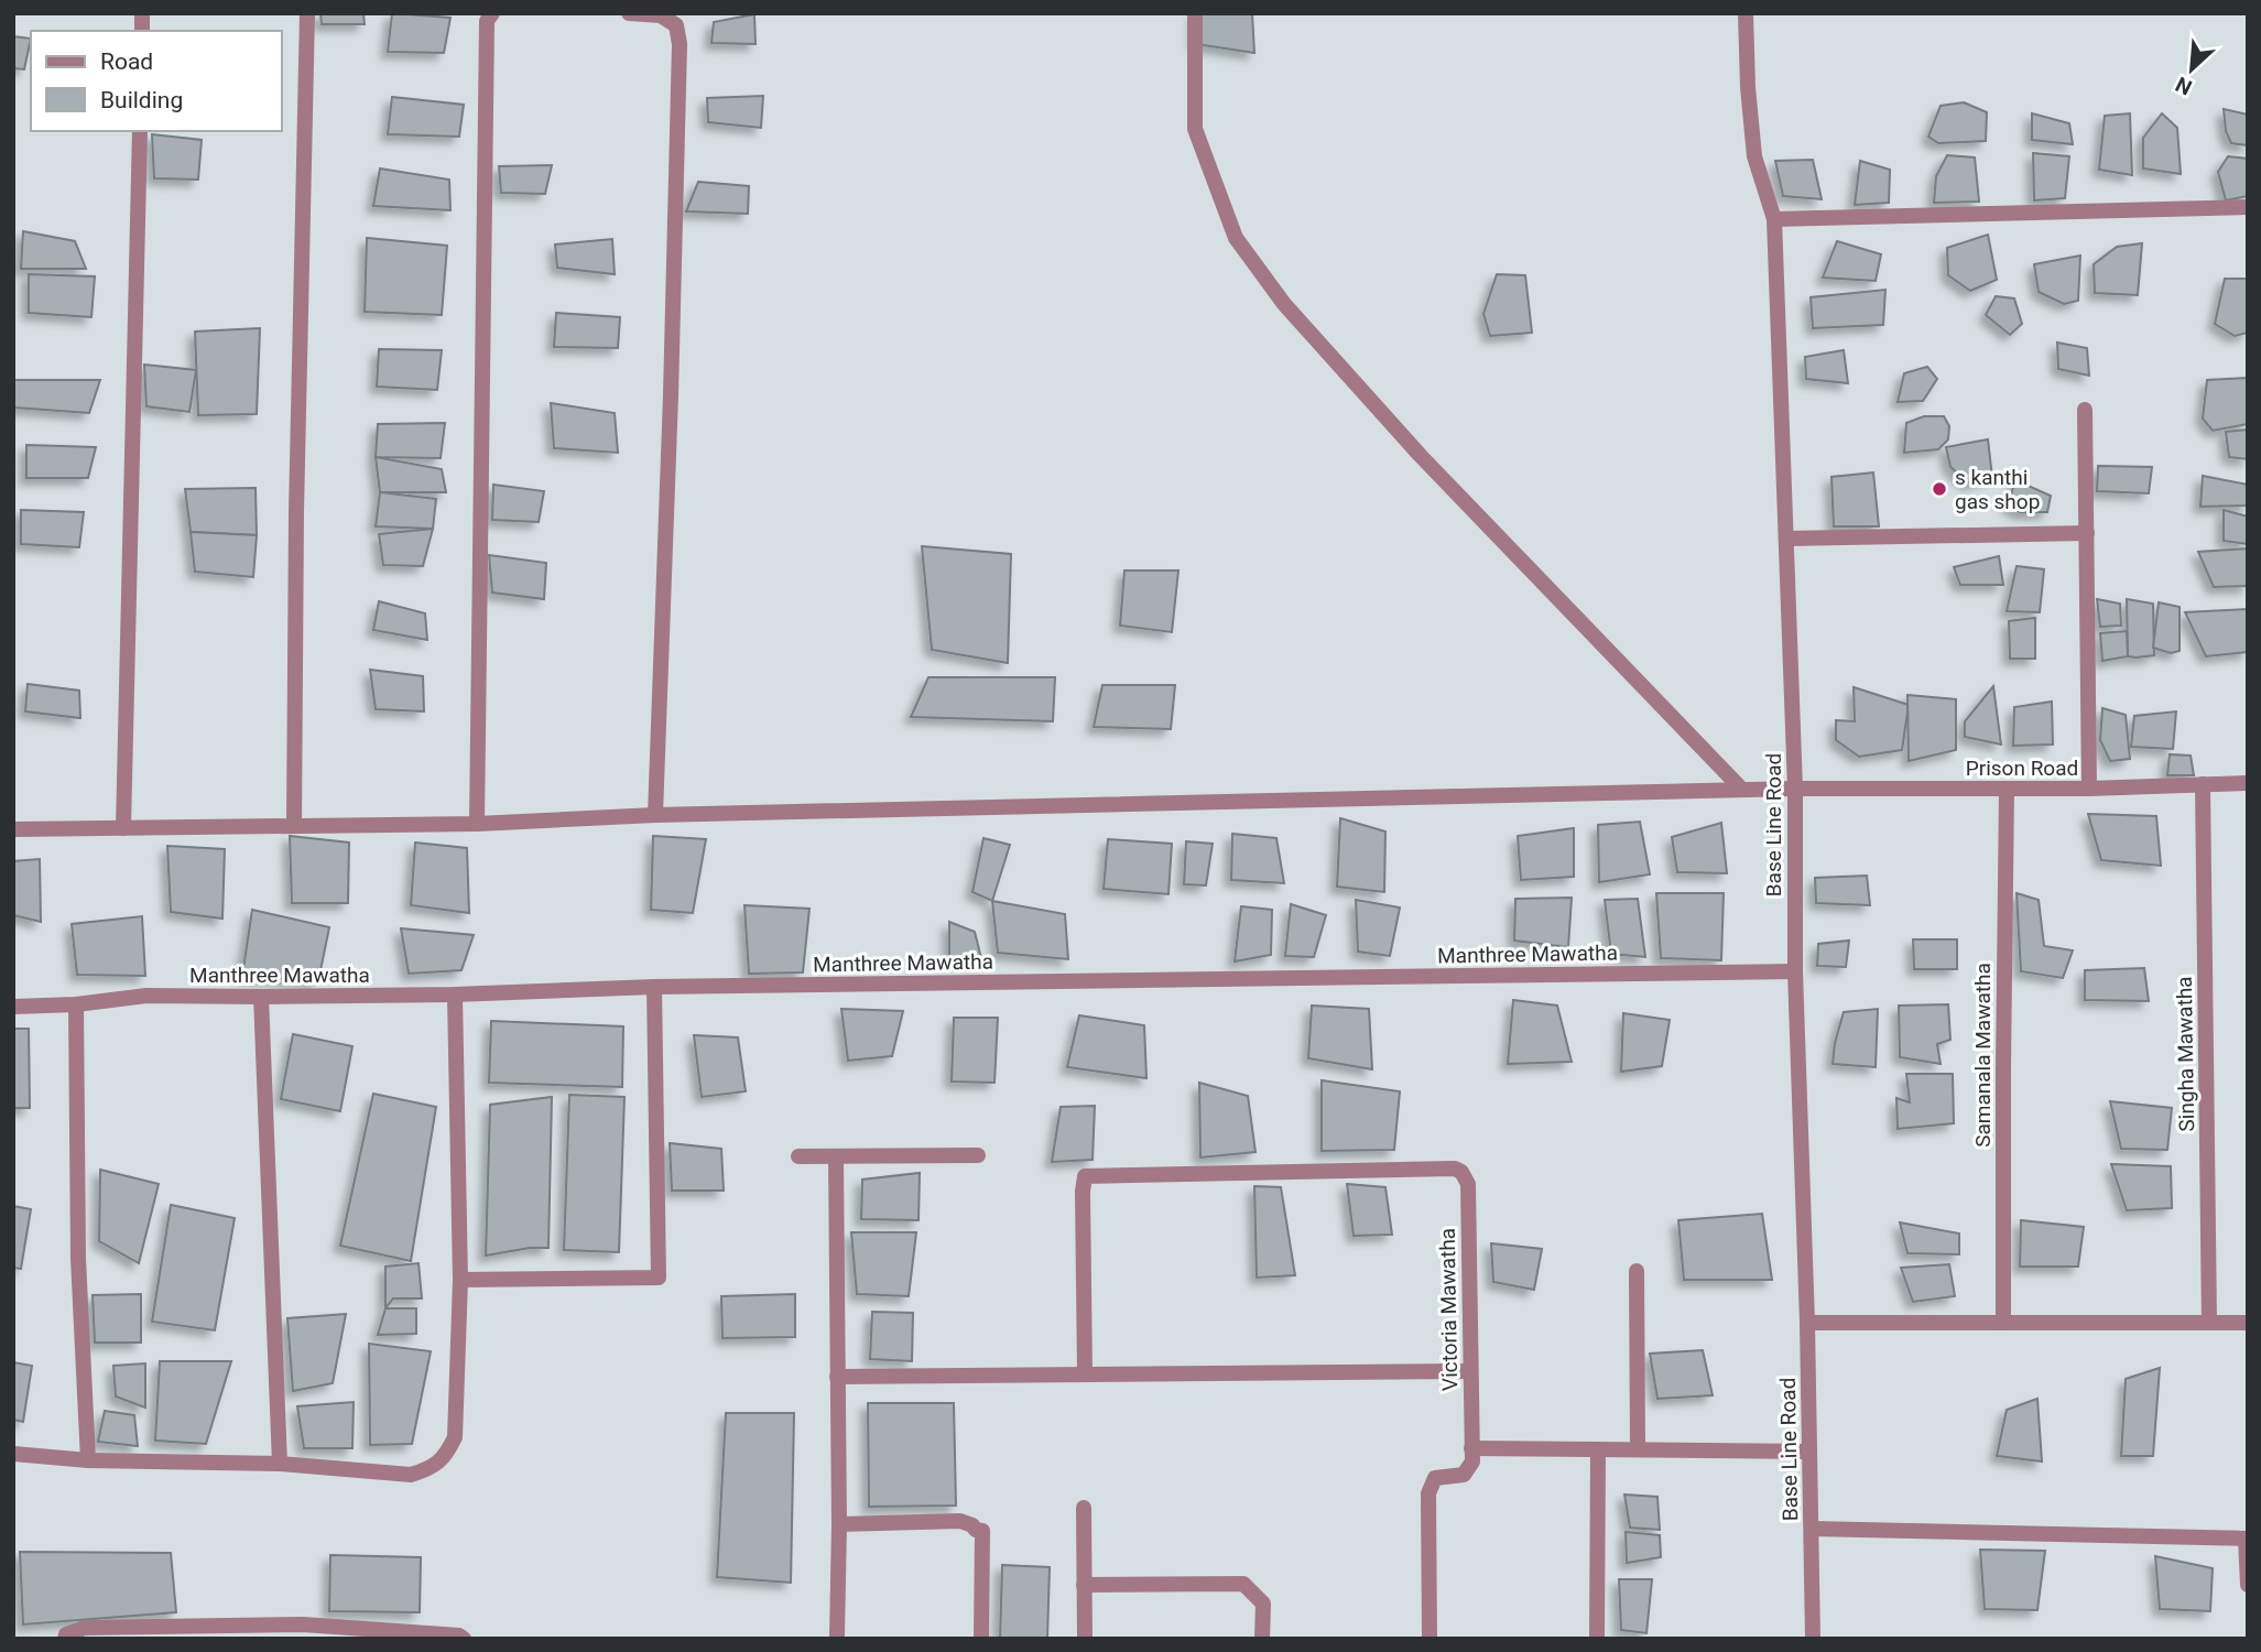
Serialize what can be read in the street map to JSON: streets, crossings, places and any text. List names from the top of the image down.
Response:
{
  "streets": {
    "street": [
      "Prison Road",
      "Base Line Road",
      "Manthree Mawatha",
      "Singha Mawatha",
      "Samanala Mawatha",
      "Victoria Mawatha"
    ]
  },
  "crossings": [
    ["Prison Road", "Base Line Road"],
    ["Prison Road", "Singha Mawatha"],
    ["Prison Road", "Samanala Mawatha"],
    ["Base Line Road", "Manthree Mawatha"]
  ],
  "places": ["s kanthi gas shop"],
  "legend": ["Road", "Building"],
  "north": "bottom left"
}
